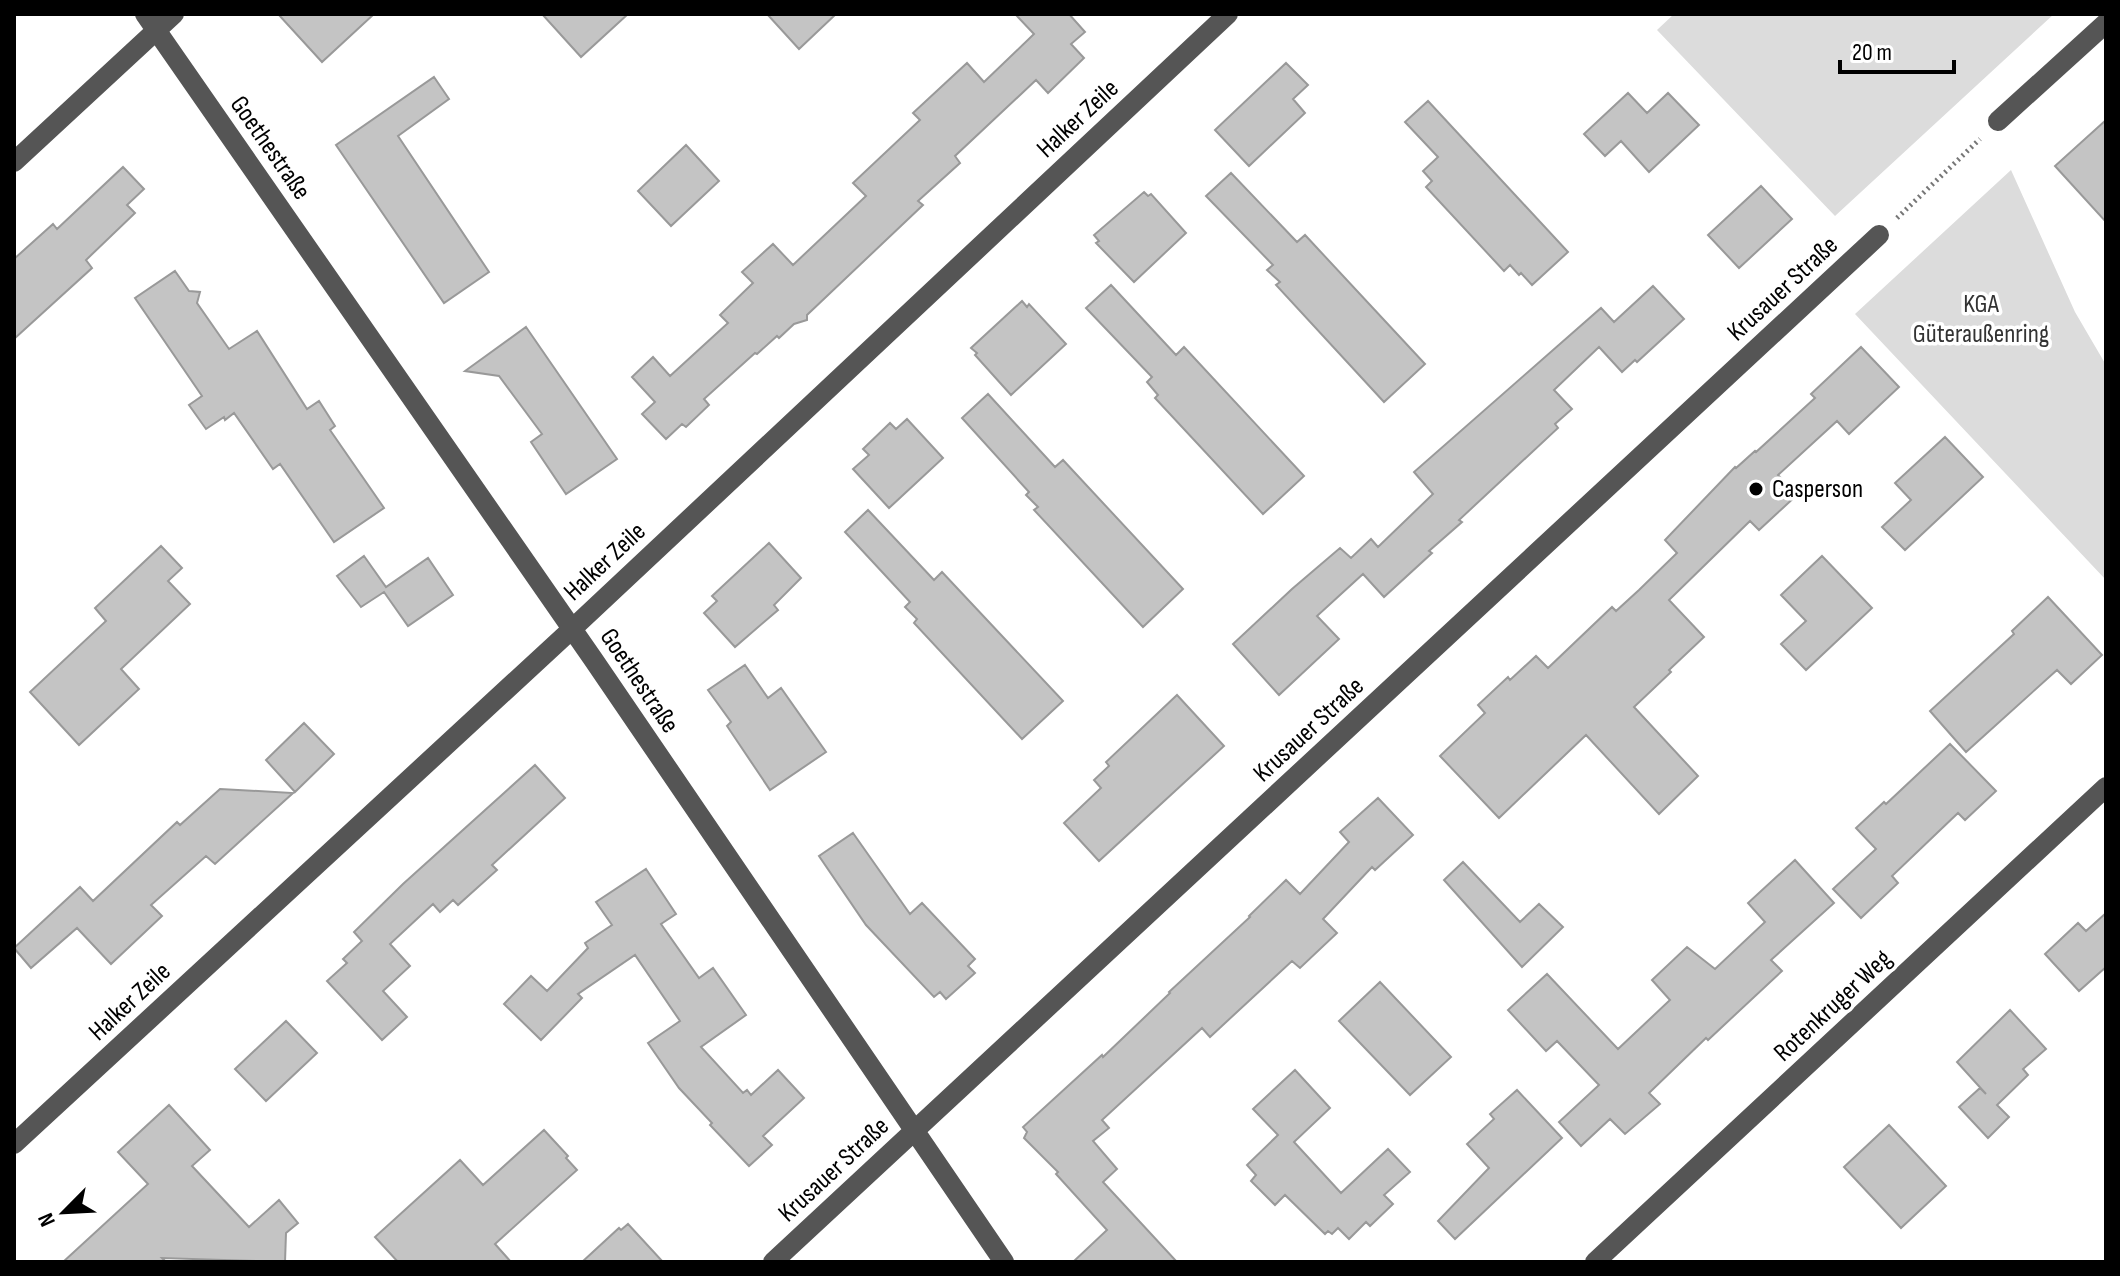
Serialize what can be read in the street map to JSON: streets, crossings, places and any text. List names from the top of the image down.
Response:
{
  "streets": {
    "street": [
      "Halker Zeile",
      "Goethestraße",
      "Krusauer Straße",
      "Rotenkruger Weg"
    ]
  },
  "crossings": [
    ["Halker Zeile", "Goethestraße"],
    ["Goethestraße", "Krusauer Straße"]
  ],
  "parks": ["KGA Güteraußenring"],
  "places": ["Casperson"],
  "scale_bar": "20 m",
  "north": "bottom left"
}
